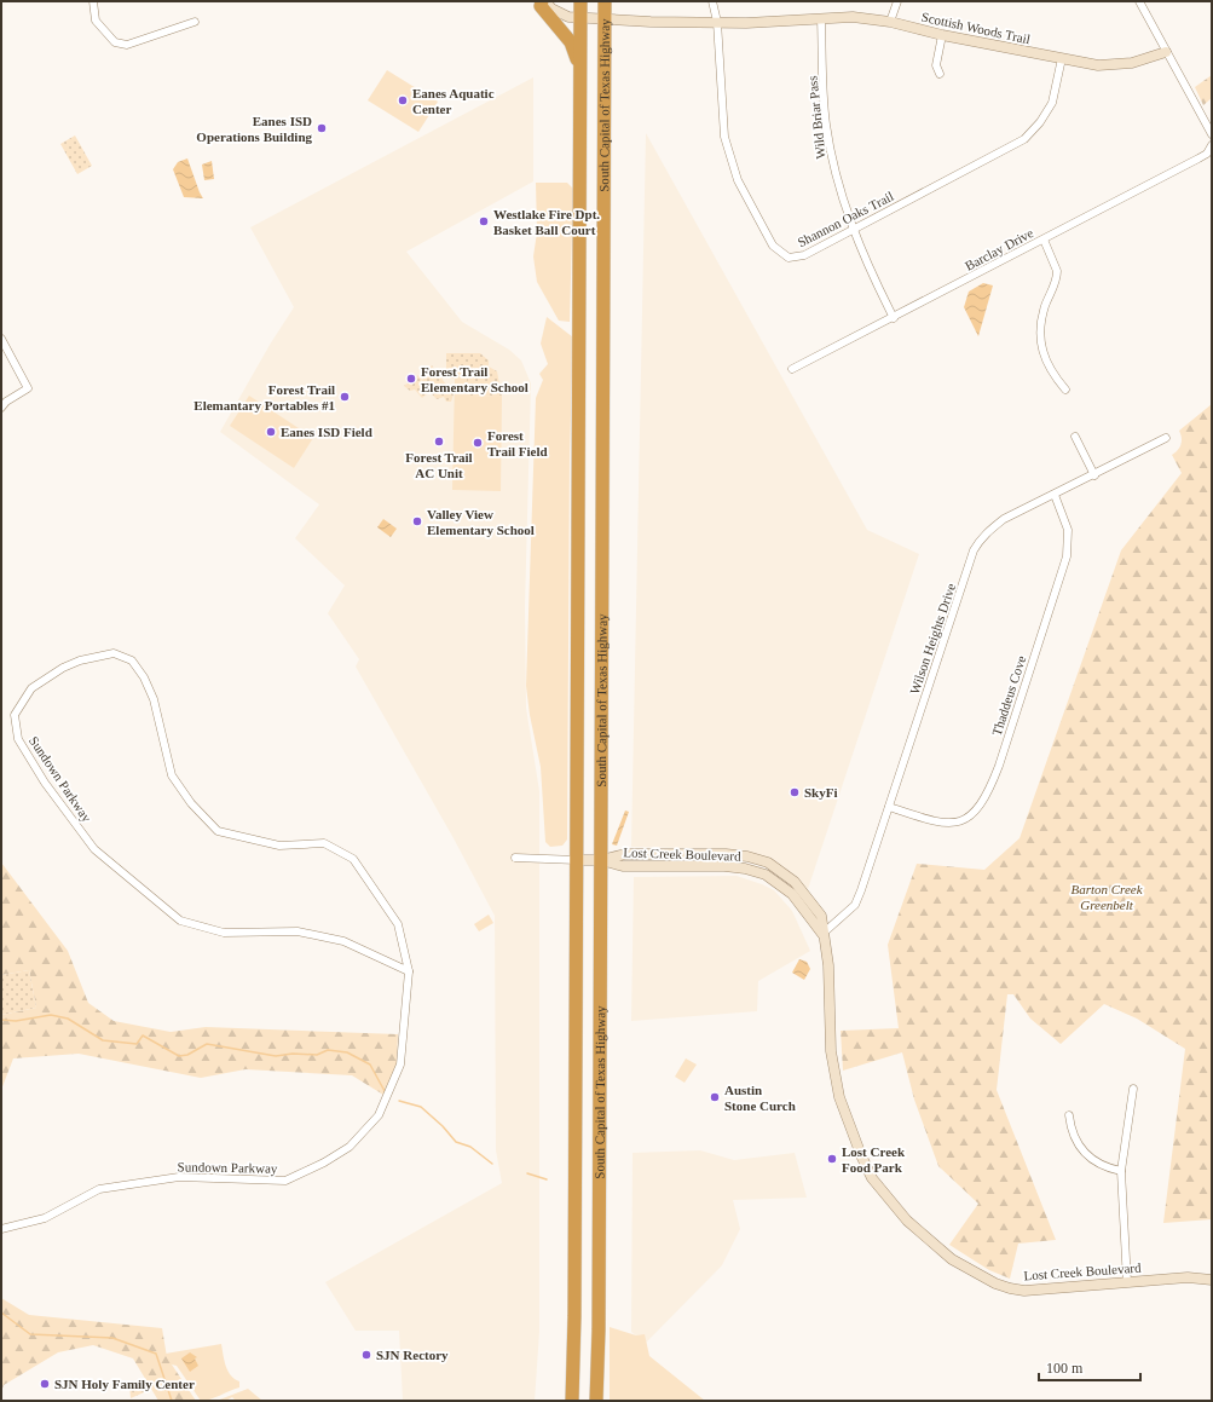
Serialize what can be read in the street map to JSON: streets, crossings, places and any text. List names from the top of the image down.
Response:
{
  "streets": {
    "highway": ["South Capital of Texas Highway"],
    "street": [
      "Scottish Woods Trail",
      "Wild Briar Pass",
      "Shannon Oaks Trail",
      "Barclay Drive",
      "Wilson Heights Drive",
      "Thaddeus Cove",
      "Sundown Parkway",
      "Lost Creek Boulevard"
    ]
  },
  "crossings": [
    ["Scottish Woods Trail", "South Capital of Texas Highway"],
    ["Scottish Woods Trail", "Wild Briar Pass"],
    ["Scottish Woods Trail", "Shannon Oaks Trail"],
    ["South Capital of Texas Highway", "Lost Creek Boulevard"],
    ["Wild Briar Pass", "Shannon Oaks Trail"],
    ["Wild Briar Pass", "Barclay Drive"],
    ["Wilson Heights Drive", "Thaddeus Cove"],
    ["Wilson Heights Drive", "Lost Creek Boulevard"]
  ],
  "parks": ["Barton Creek Greenbelt"],
  "places": [
    "Eanes Aquatic Center",
    "Eanes ISD Operations Building",
    "Westlake Fire Dpt. Basket Ball Court",
    "Forest Trail Elementary School",
    "Forest Trail Elemantary Portables #1",
    "Eanes ISD Field",
    "Forest Trail AC Unit",
    "Forest Trail Field",
    "Valley View Elementary School",
    "SkyFi",
    "Austin Stone Curch",
    "Lost Creek Food Park",
    "SJN Rectory",
    "SJN Holy Family Center"
  ],
  "scale_bar": "100 m"
}
